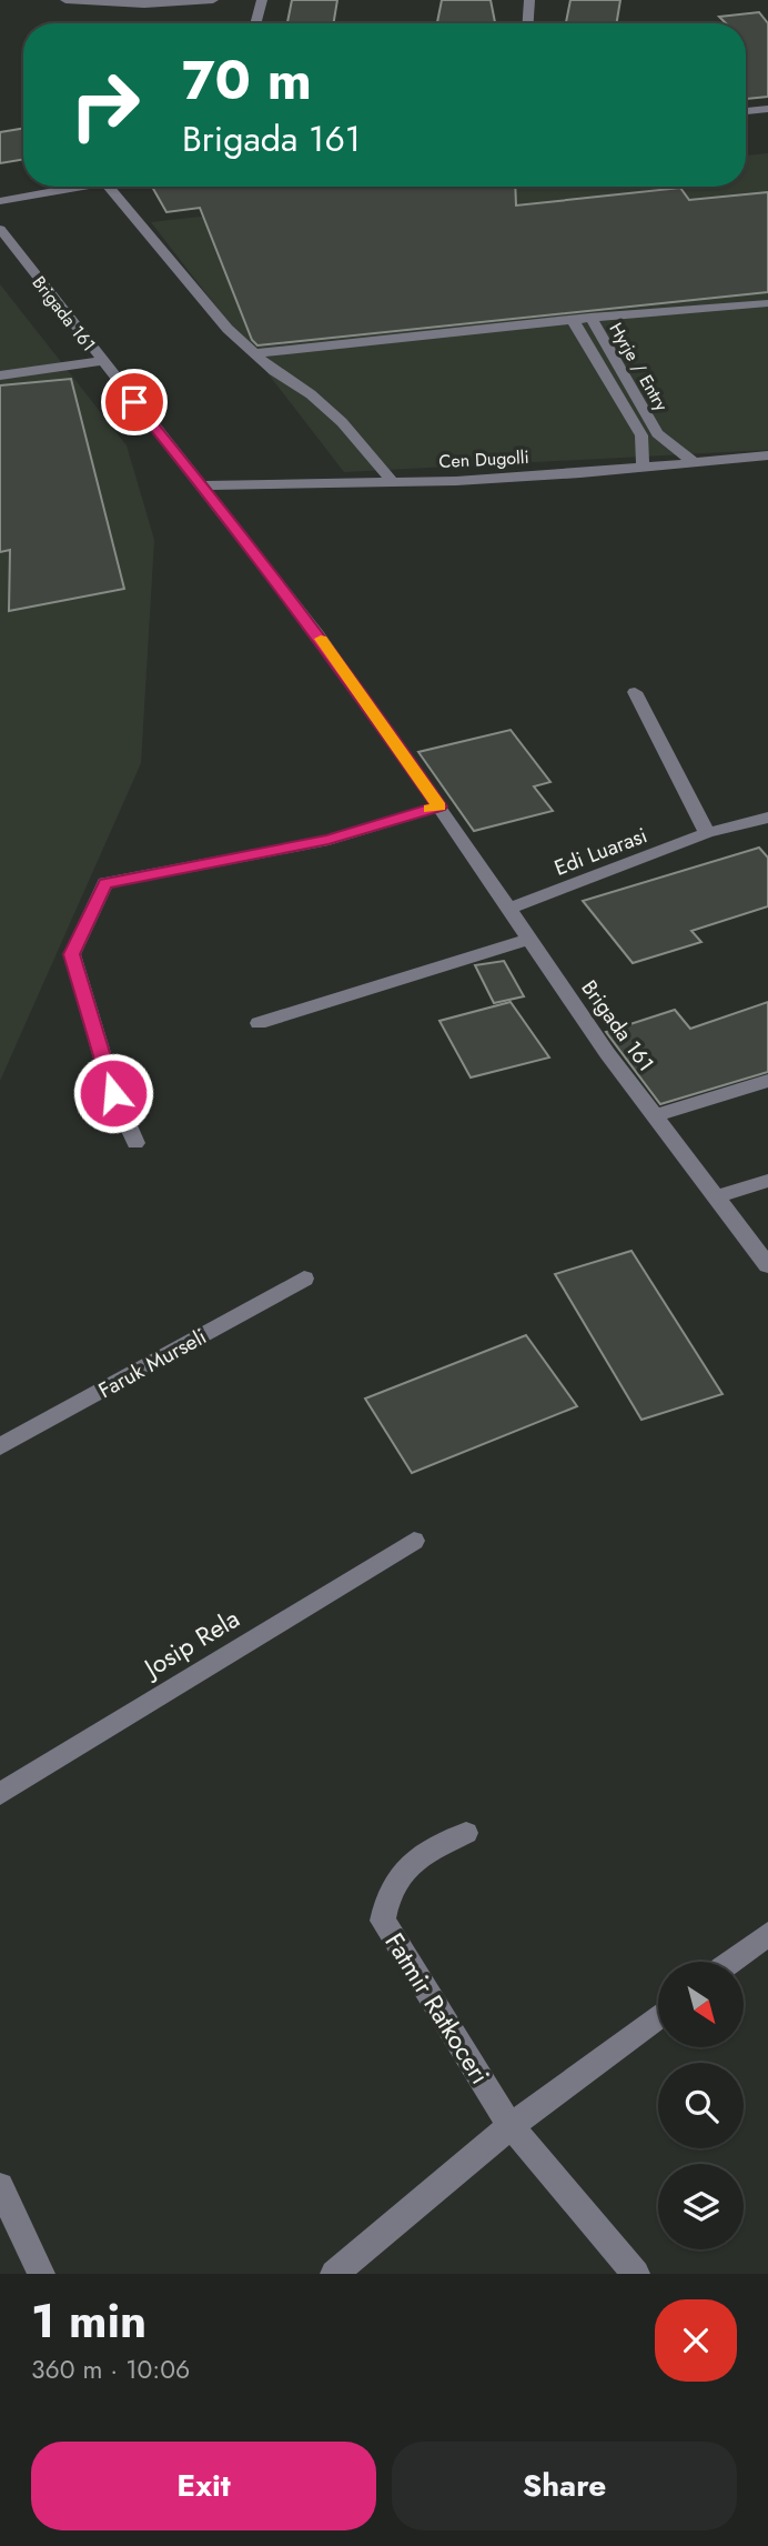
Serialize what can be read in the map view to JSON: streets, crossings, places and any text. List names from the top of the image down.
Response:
{
  "streets": {
    "street": [
      "Brigada 161",
      "Hyrje / Entry",
      "Cen Dugolli",
      "Edi Luarasi",
      "Faruk Murseli",
      "Josip Rela",
      "Fatmir Ratkoceri"
    ]
  },
  "crossings": [
    ["Brigada 161", "Cen Dugolli"],
    ["Brigada 161", "Edi Luarasi"],
    ["Hyrje / Entry", "Cen Dugolli"]
  ],
  "north": "bottom right",
  "page": {
    "turn": ["70 m", "Brigada 161"],
    "heading": ["1 min", "360 m · 10:06"],
    "buttons": ["Exit", "Share"]
  }
}
